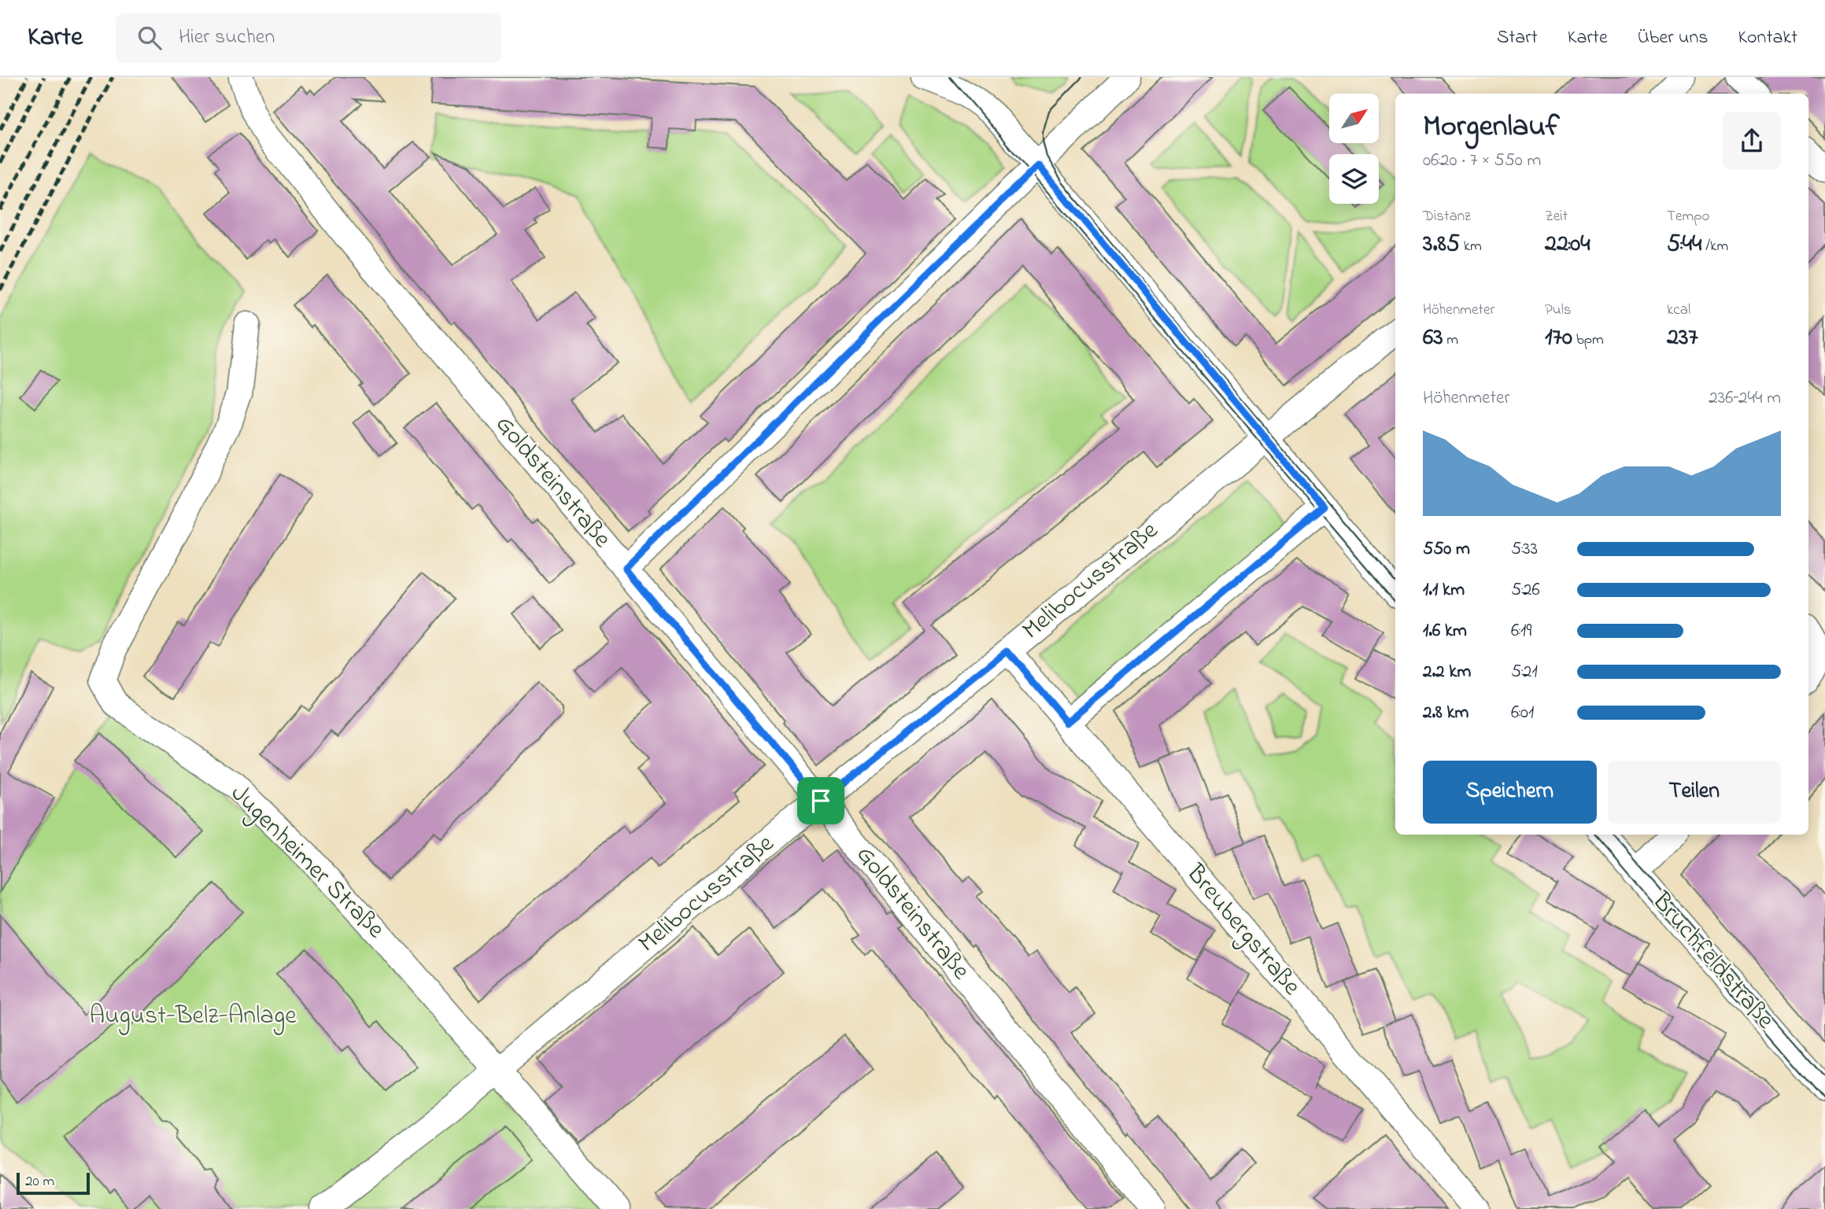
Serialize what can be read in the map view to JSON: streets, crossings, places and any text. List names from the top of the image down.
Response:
{
  "streets": {
    "street": [
      "Goldsteinstraße",
      "Melibocusstraße",
      "Jugenheimer Straße",
      "Breubergstraße",
      "Bruchfeldstraße"
    ]
  },
  "crossings": [
    ["Goldsteinstraße", "Melibocusstraße"],
    ["Melibocusstraße", "Jugenheimer Straße"],
    ["Melibocusstraße", "Breubergstraße"]
  ],
  "parks": ["August-Belz-Anlage"],
  "scale_bar": "20 m",
  "north": "top right",
  "page": {
    "header": "Karte",
    "search": "Hier suchen",
    "nav": [
      "Start",
      "Karte",
      "Über uns",
      "Kontakt"
    ],
    "heading": ["Morgenlauf", "06:20 · 7 × 550 m"],
    "stats": [
      ["Distanz", "3.85 km"],
      ["Zeit", "22:04"],
      ["Tempo", "5:44 /km"],
      ["Höhenmeter", "63 m"],
      ["Puls", "170 bpm"],
      ["kcal", "237"]
    ],
    "chart": ["Höhenmeter", "236–244 m"],
    "list": [
      {
        "name": "550 m",
        "note": "5:33"
      },
      {
        "name": "1.1 km",
        "note": "5:26"
      },
      {
        "name": "1.6 km",
        "note": "6:19"
      },
      {
        "name": "2.2 km",
        "note": "5:21"
      },
      {
        "name": "2.8 km",
        "note": "6:01"
      }
    ],
    "buttons": ["Speichern", "Teilen"],
    "scale": "20 m"
  }
}
